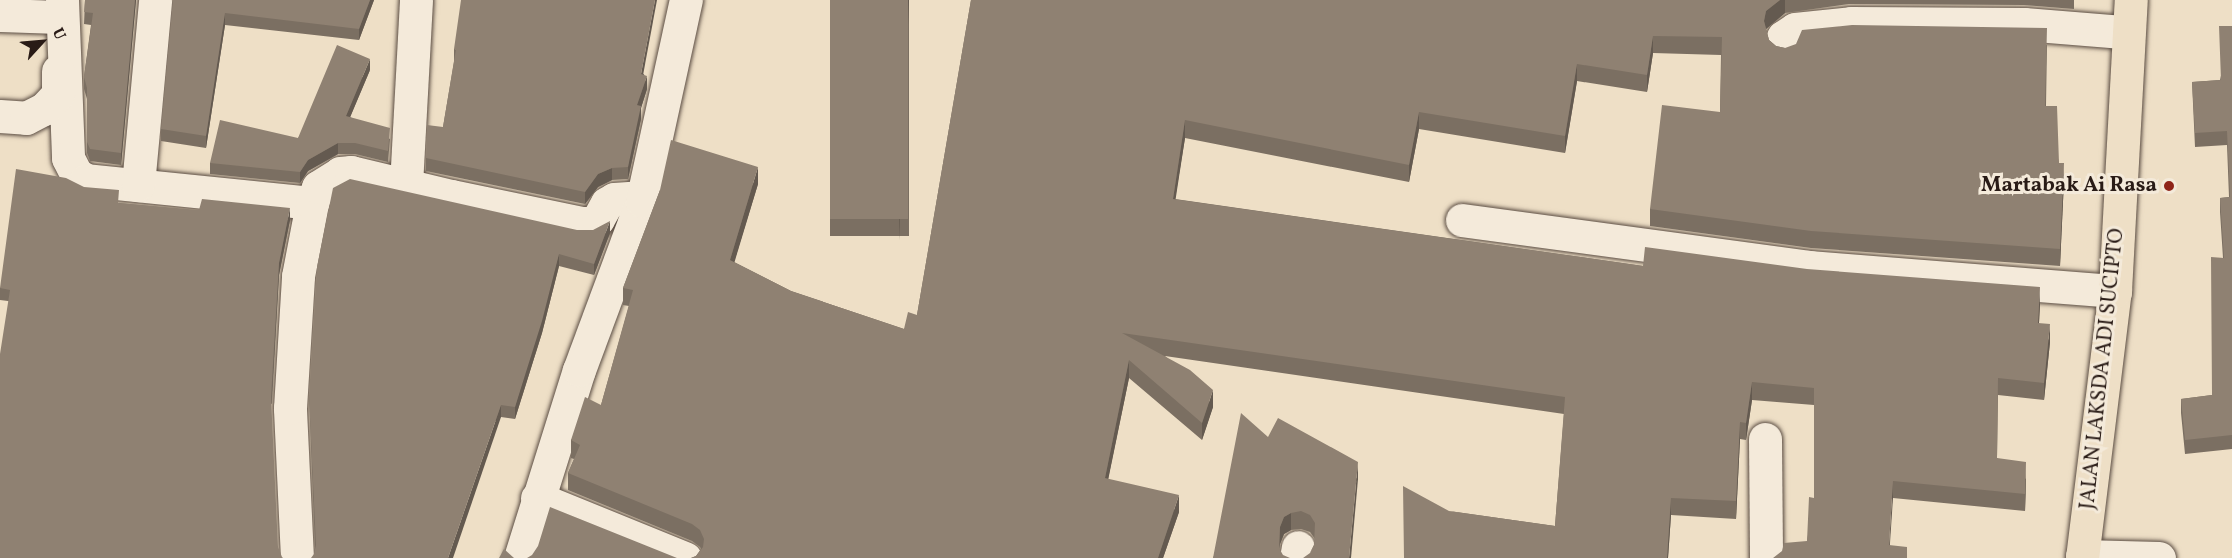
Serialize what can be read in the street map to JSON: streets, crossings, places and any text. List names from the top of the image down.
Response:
{
  "streets": {
    "main road": ["JALAN LAKSDA ADI SUCIPTO"]
  },
  "places": ["Martabak Ai Rasa"],
  "north": "top right"
}
